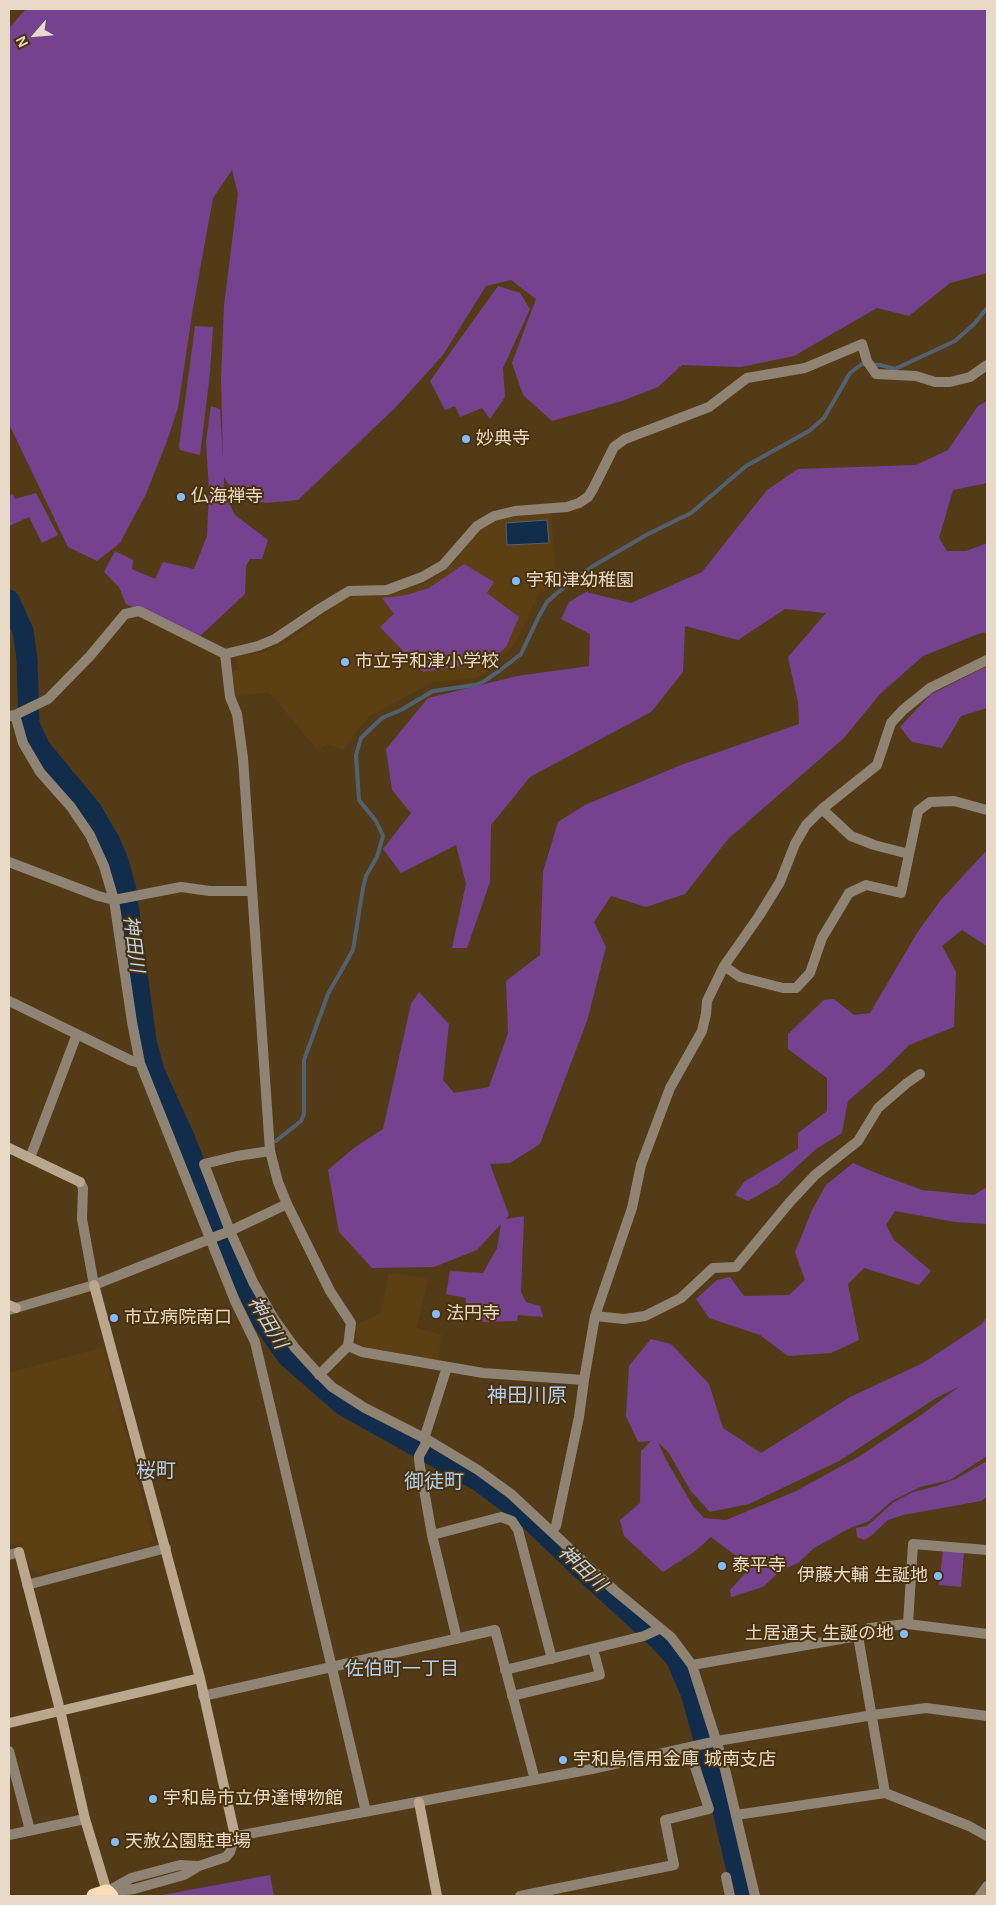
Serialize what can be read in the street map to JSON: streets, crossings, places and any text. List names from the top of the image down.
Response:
{
  "districts": [
    "神田川原",
    "桜町",
    "御徒町",
    "佐伯町一丁目"
  ],
  "water": ["神田川"],
  "places": [
    "妙典寺",
    "仏海禅寺",
    "宇和津幼稚園",
    "市立宇和津小学校",
    "法円寺",
    "市立病院南口",
    "泰平寺",
    "伊藤大輔 生誕地",
    "土居通夫 生誕の地",
    "宇和島信用金庫 城南支店",
    "宇和島市立伊達博物館",
    "天赦公園駐車場"
  ],
  "north": "bottom left"
}
